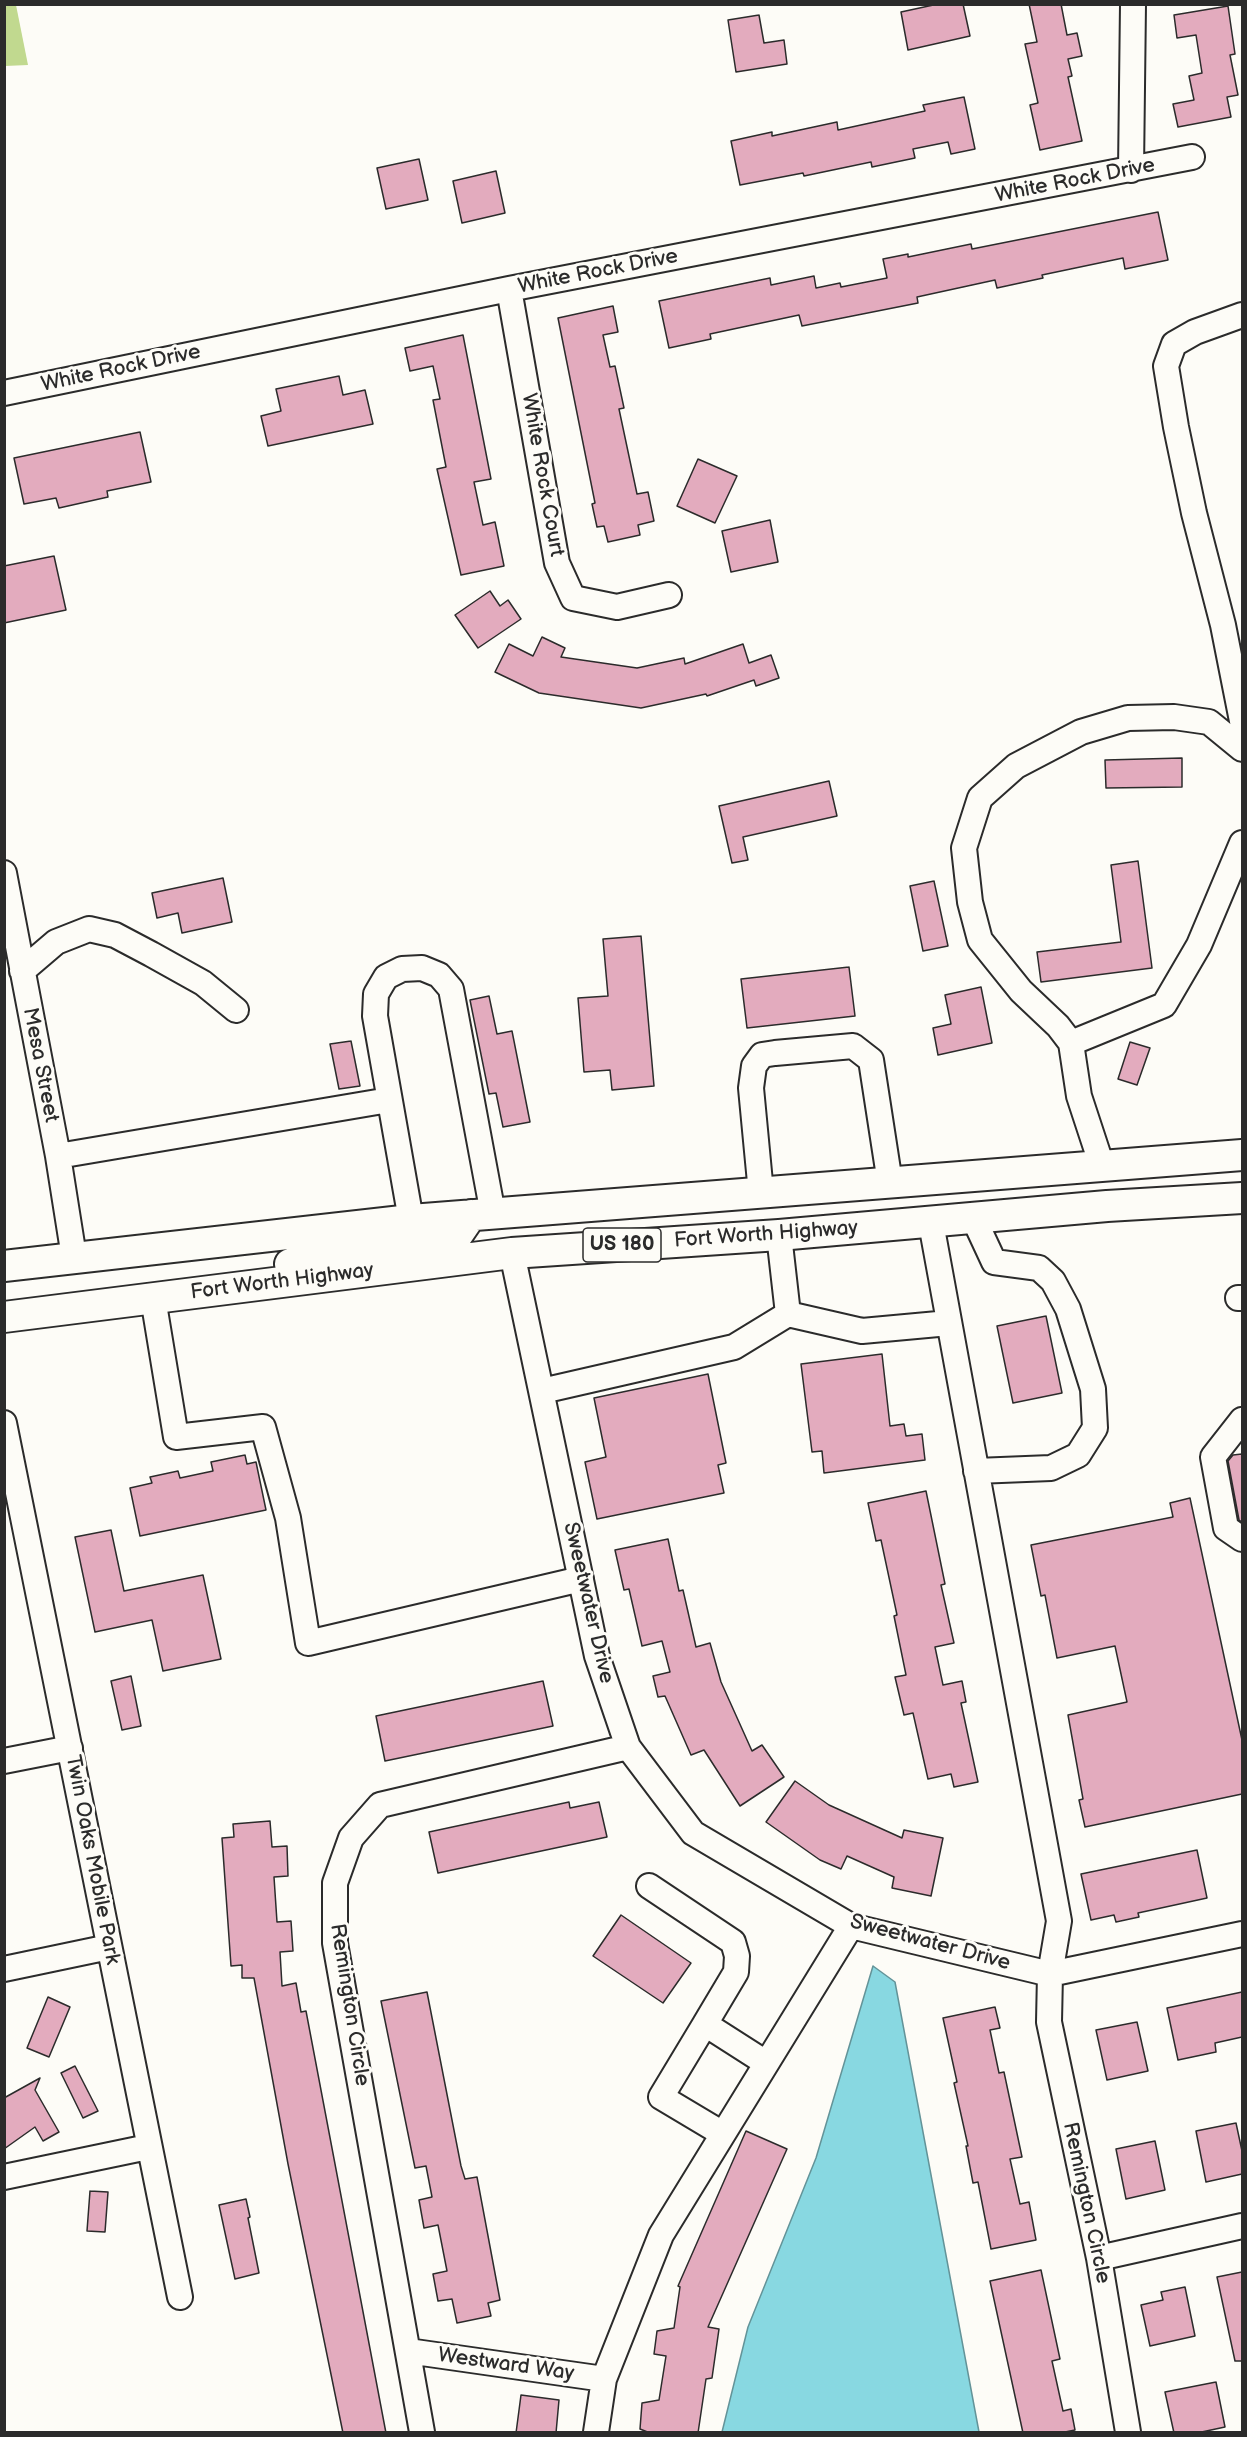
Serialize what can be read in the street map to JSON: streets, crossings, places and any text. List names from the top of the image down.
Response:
{
  "streets": {
    "main road": ["Fort Worth Highway", "US 180"],
    "street": [
      "White Rock Drive",
      "White Rock Court",
      "Mesa Street",
      "Sweetwater Drive",
      "Twin Oaks Mobile Park",
      "Remington Circle",
      "Westward Way"
    ]
  },
  "crossings": [
    ["White Rock Drive", "White Rock Court"],
    ["Mesa Street", "Fort Worth Highway"],
    ["Fort Worth Highway", "Sweetwater Drive"],
    ["Sweetwater Drive", "Remington Circle"],
    ["Remington Circle", "Westward Way"]
  ]
}
